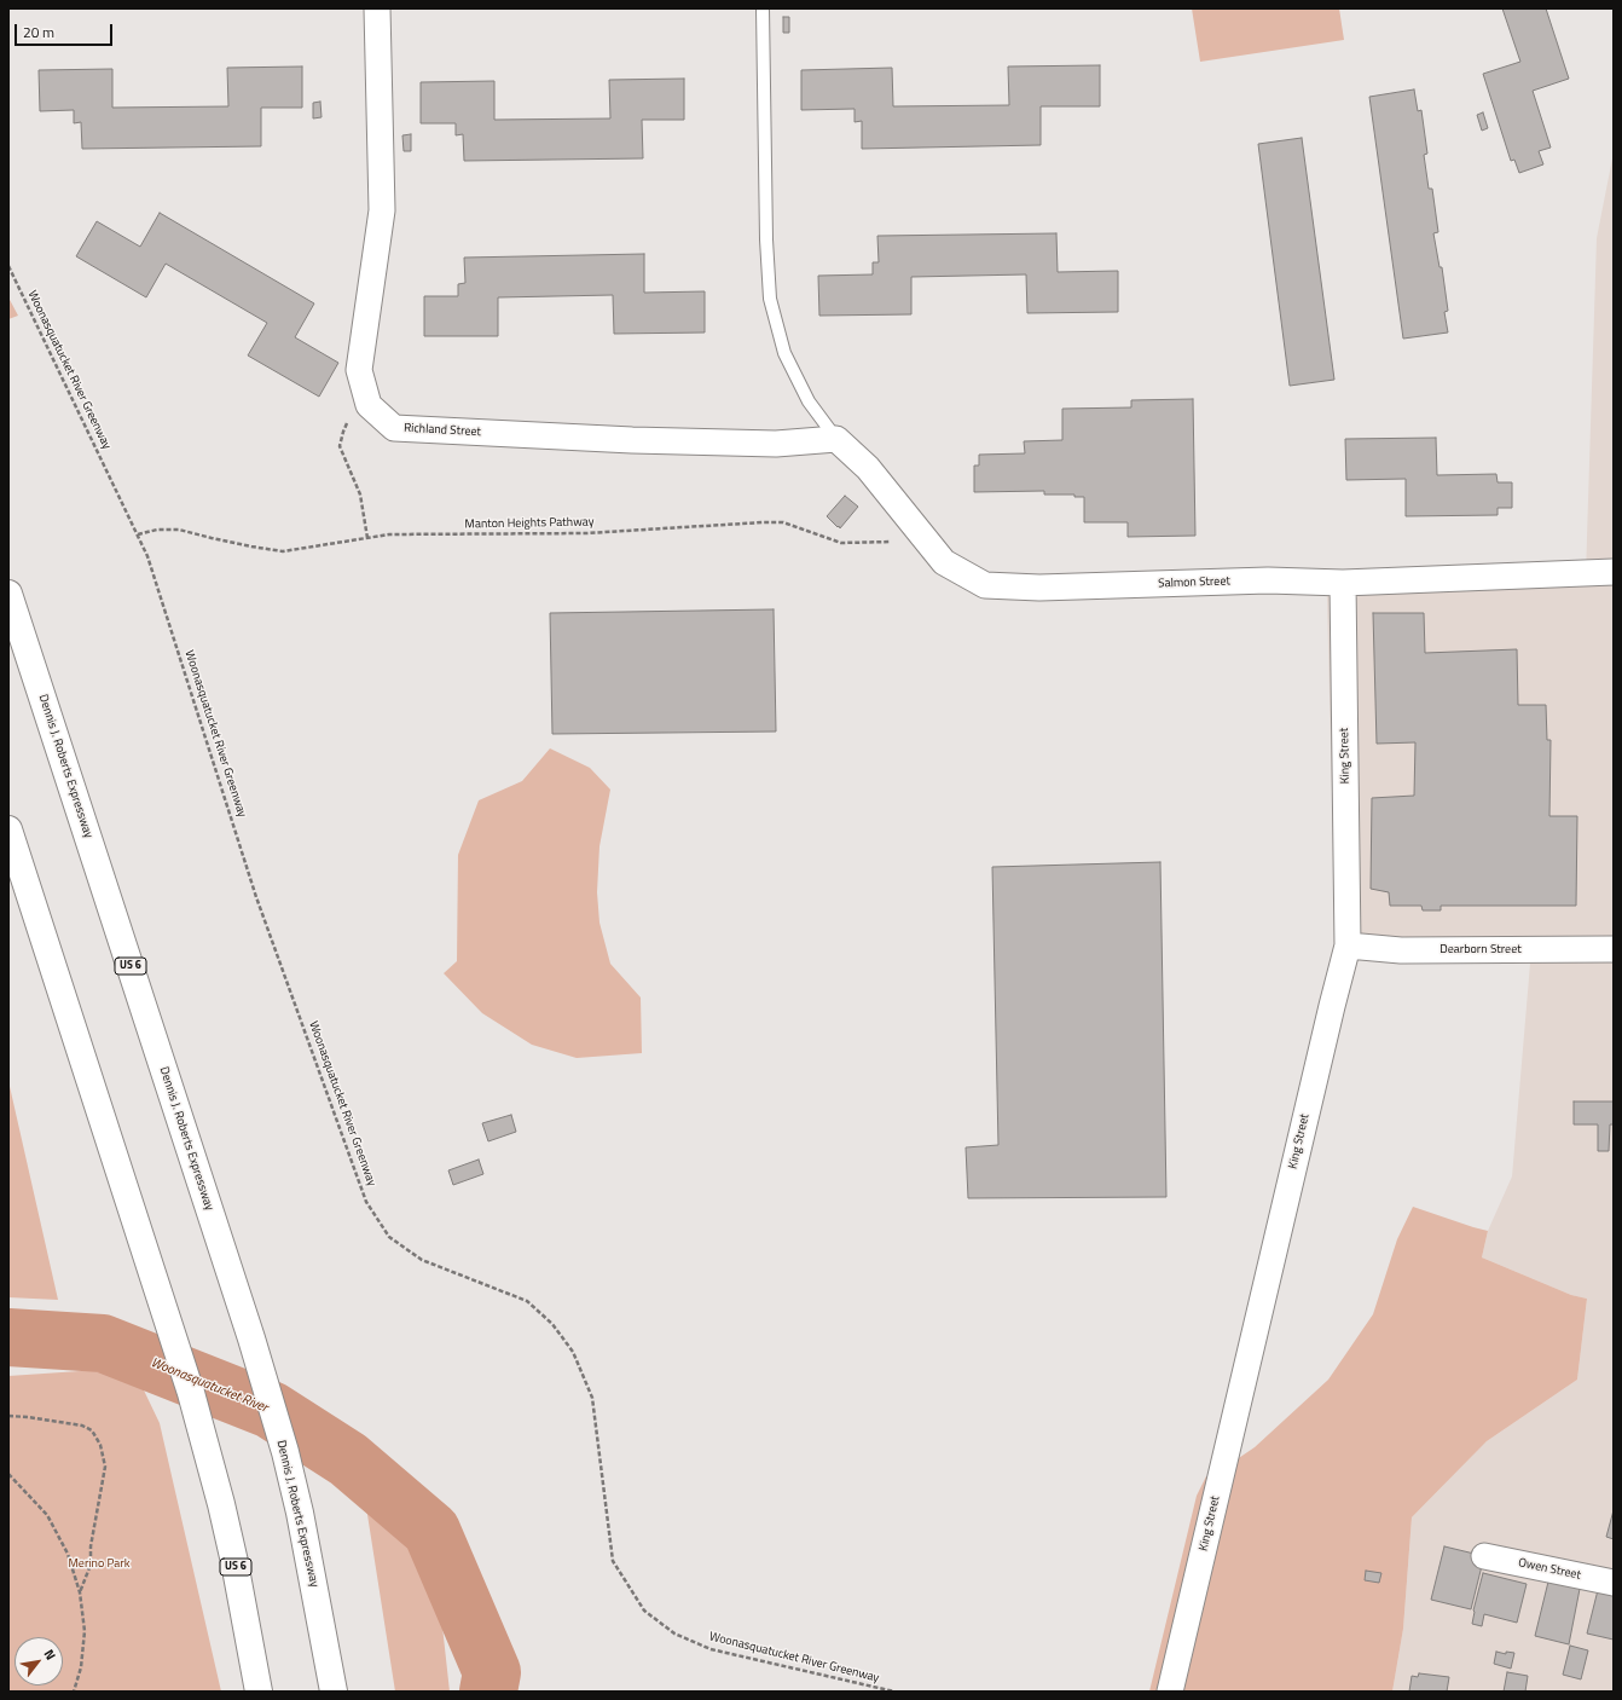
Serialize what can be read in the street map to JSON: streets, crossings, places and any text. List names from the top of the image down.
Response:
{
  "streets": {
    "highway": ["Dennis J. Roberts Expressway", "US 6"],
    "street": [
      "Richland Street",
      "Salmon Street",
      "King Street",
      "Dearborn Street",
      "Owen Street"
    ],
    "path": ["Woonasquatucket River Greenway", "Manton Heights Pathway"]
  },
  "crossings": [
    ["Woonasquatucket River Greenway", "Manton Heights Pathway"],
    ["Richland Street", "Salmon Street"],
    ["Salmon Street", "King Street"],
    ["King Street", "Dearborn Street"]
  ],
  "water": ["Woonasquatucket River"],
  "parks": ["Merino Park"],
  "scale_bar": "20 m",
  "north": "top right"
}
